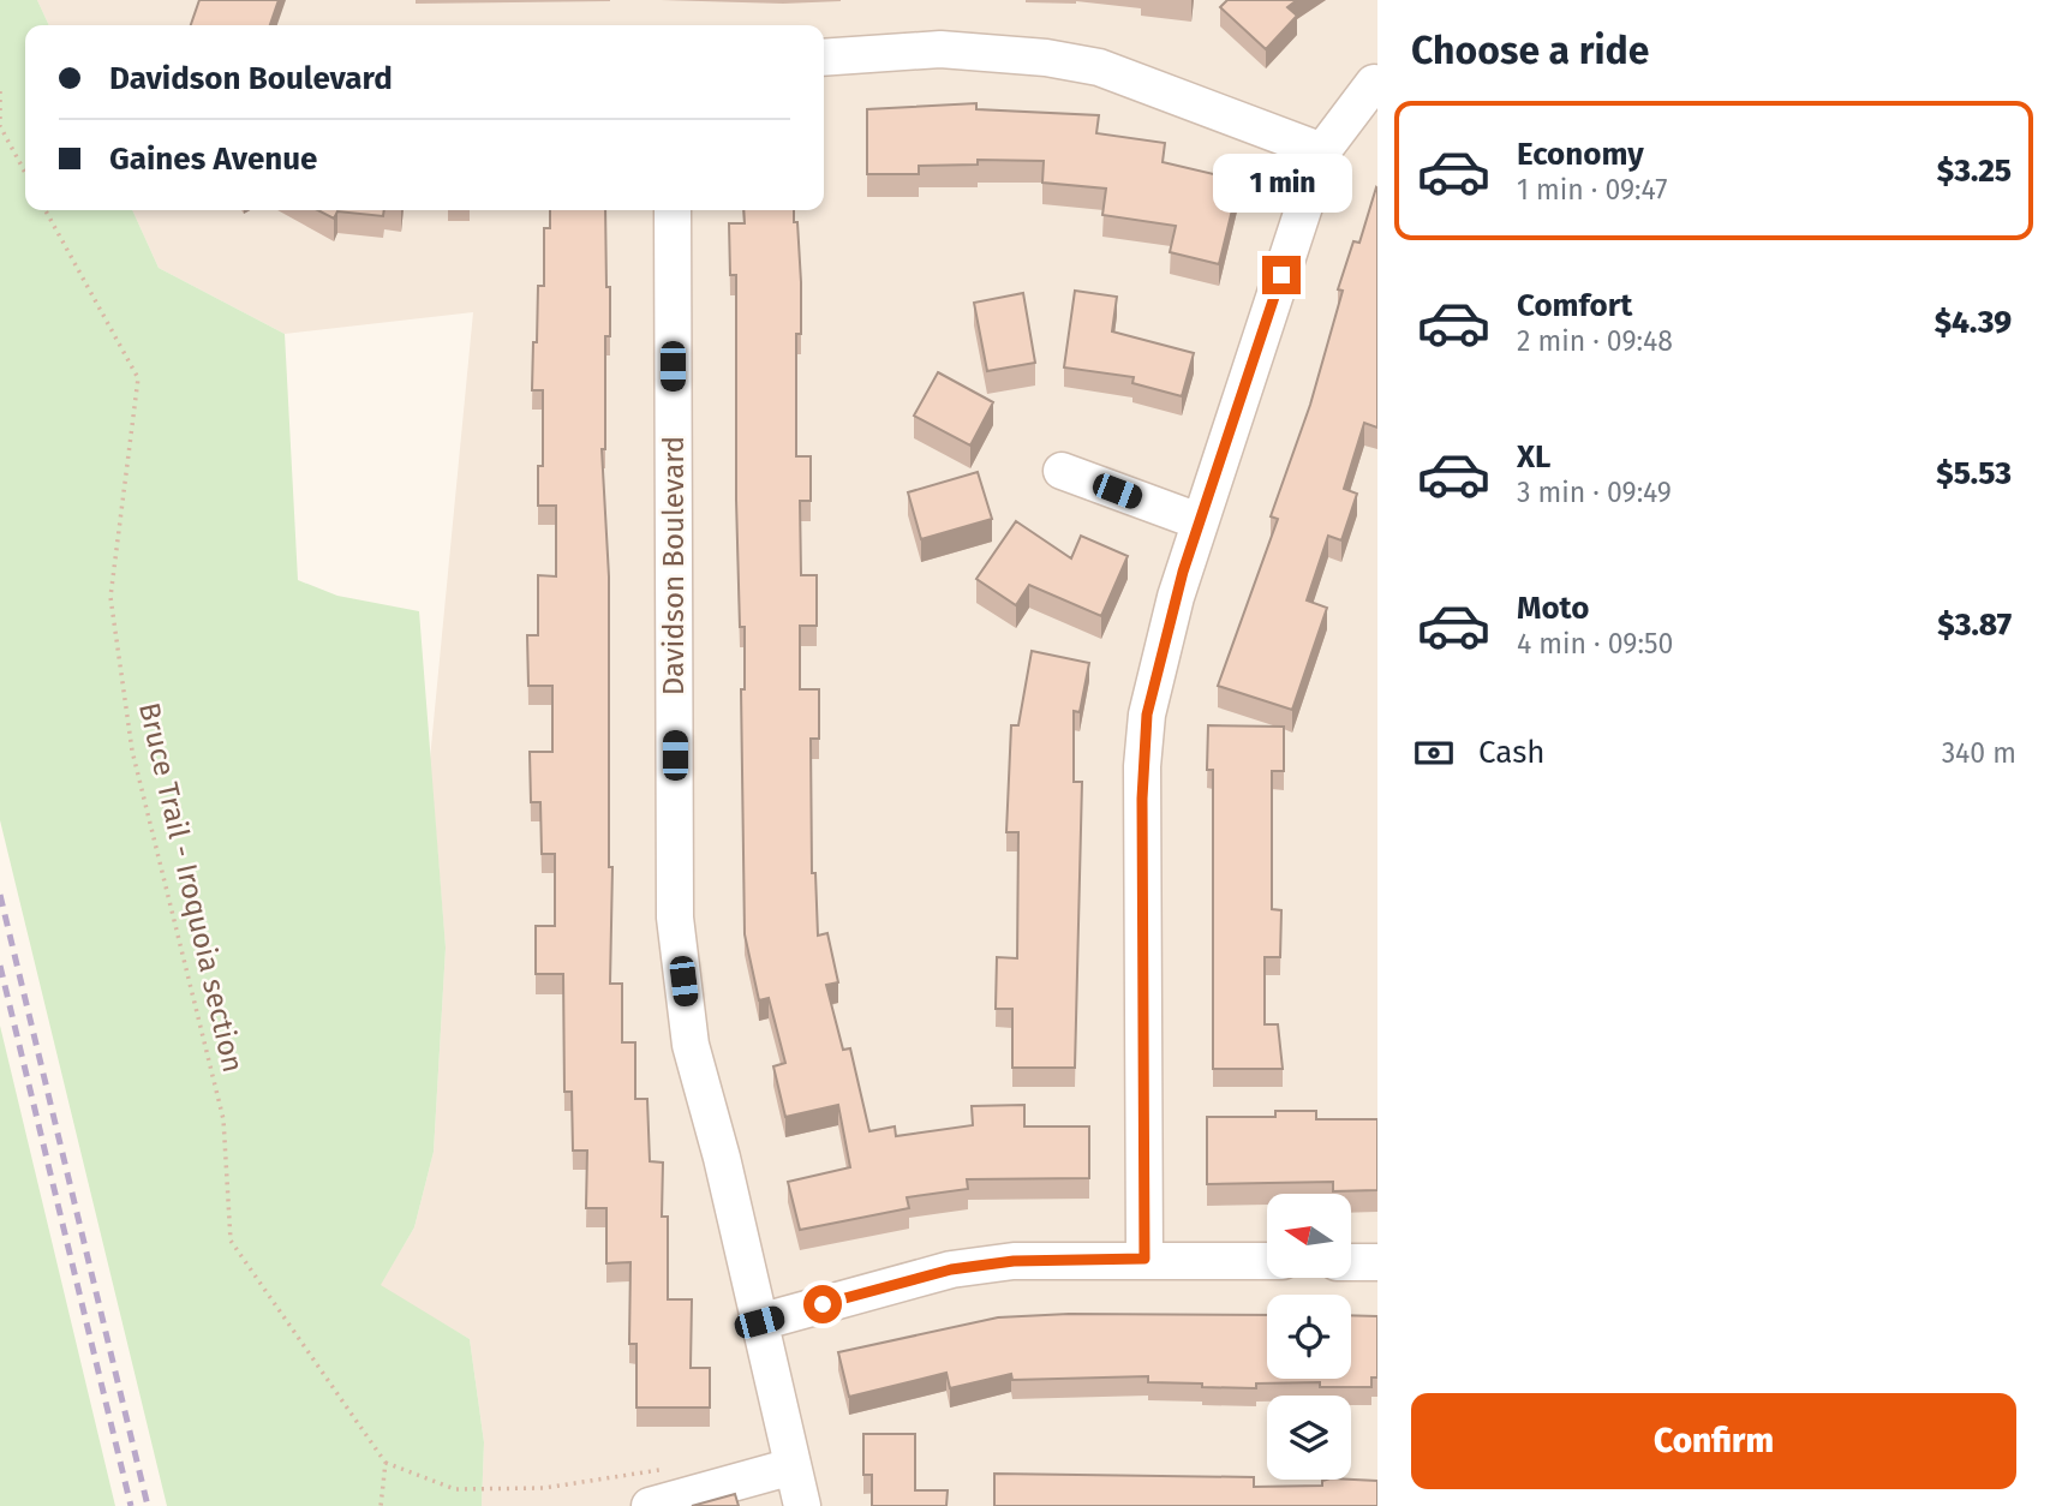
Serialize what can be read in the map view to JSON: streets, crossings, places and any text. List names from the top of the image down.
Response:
{
  "streets": {
    "street": ["Davidson Boulevard"],
    "path": ["Bruce Trail - Iroquoia section"]
  },
  "north": "left",
  "page": {
    "heading": "Choose a ride",
    "banner": ["Davidson Boulevard", "Gaines Avenue"],
    "list": [
      {
        "name": "Economy",
        "note": "1 min · 09:47",
        "value": "$3.25"
      },
      {
        "name": "Comfort",
        "note": "2 min · 09:48",
        "value": "$4.39"
      },
      {
        "name": "XL",
        "note": "3 min · 09:49",
        "value": "$5.53"
      },
      {
        "name": "Moto",
        "note": "4 min · 09:50",
        "value": "$3.87"
      }
    ],
    "bubble": "1 min",
    "pay": ["Cash", "340 m"],
    "buttons": "Confirm"
  }
}
